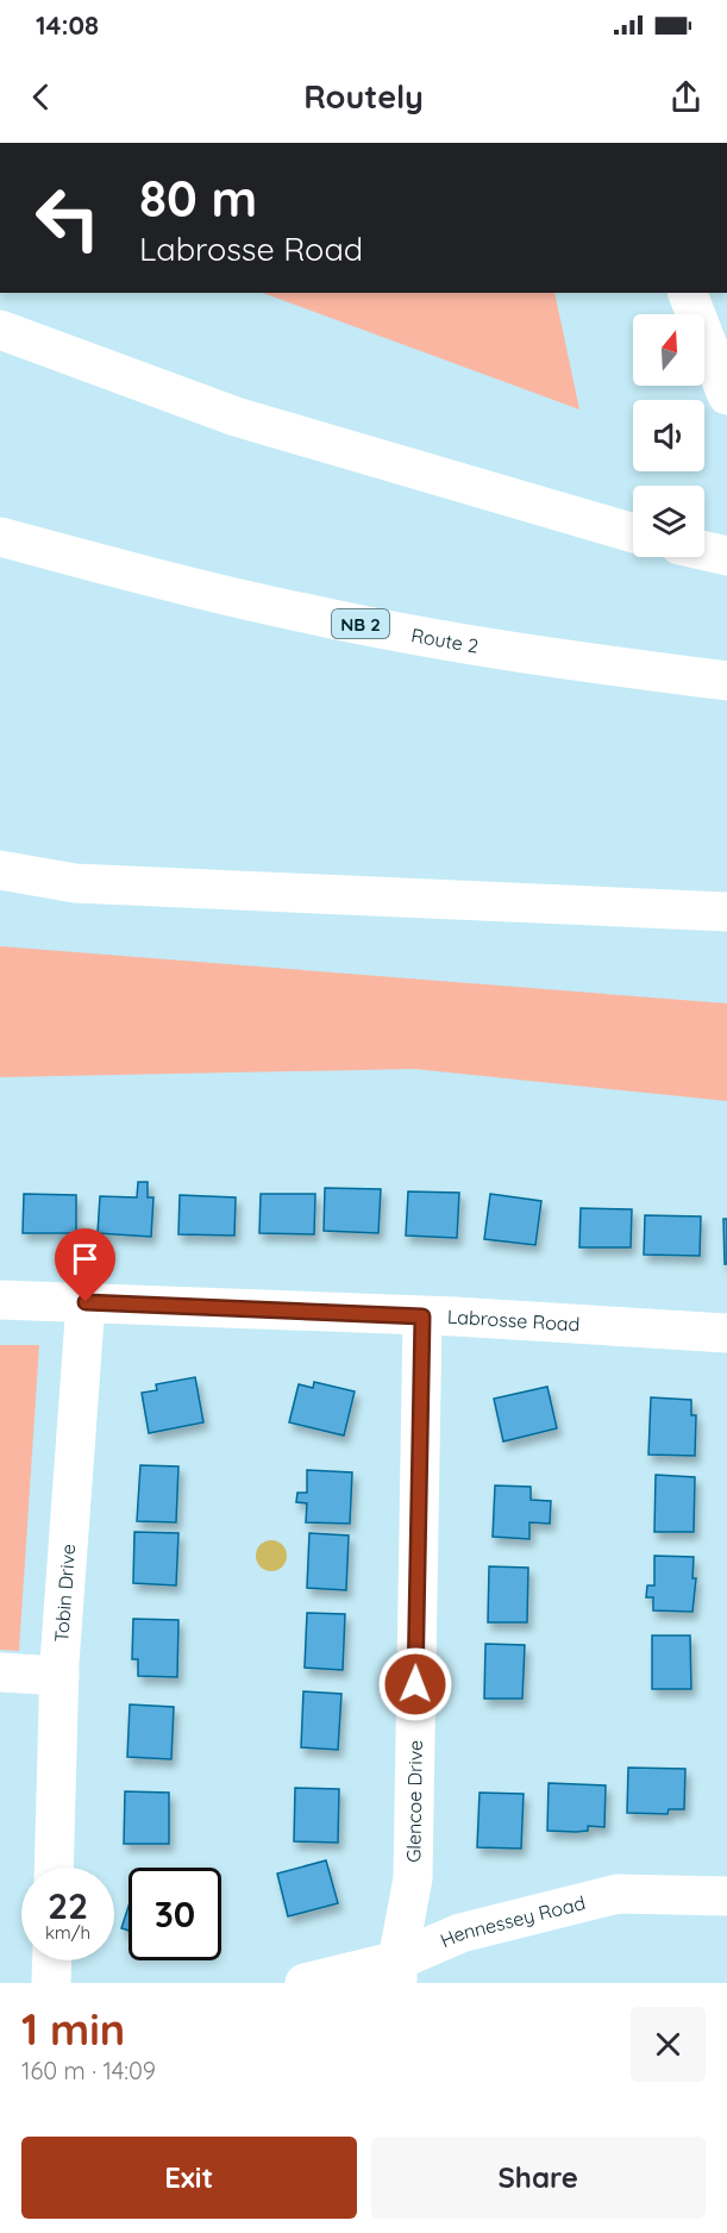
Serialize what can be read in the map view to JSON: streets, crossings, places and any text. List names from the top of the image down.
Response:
{
  "streets": {
    "main road": [
      "NB 2",
      "Route 2",
      "Labrosse Road",
      "Tobin Drive",
      "Glencoe Drive",
      "Hennessey Road"
    ]
  },
  "crossings": [
    ["Labrosse Road", "Tobin Drive"],
    ["Labrosse Road", "Glencoe Drive"],
    ["Glencoe Drive", "Hennessey Road"]
  ],
  "north": "top",
  "page": {
    "status": "14:08",
    "header": "Routely",
    "turn": ["80 m", "Labrosse Road"],
    "speed": "22 km/h",
    "limit": "30",
    "heading": ["1 min", "160 m · 14:09"],
    "buttons": ["Exit", "Share"]
  }
}
